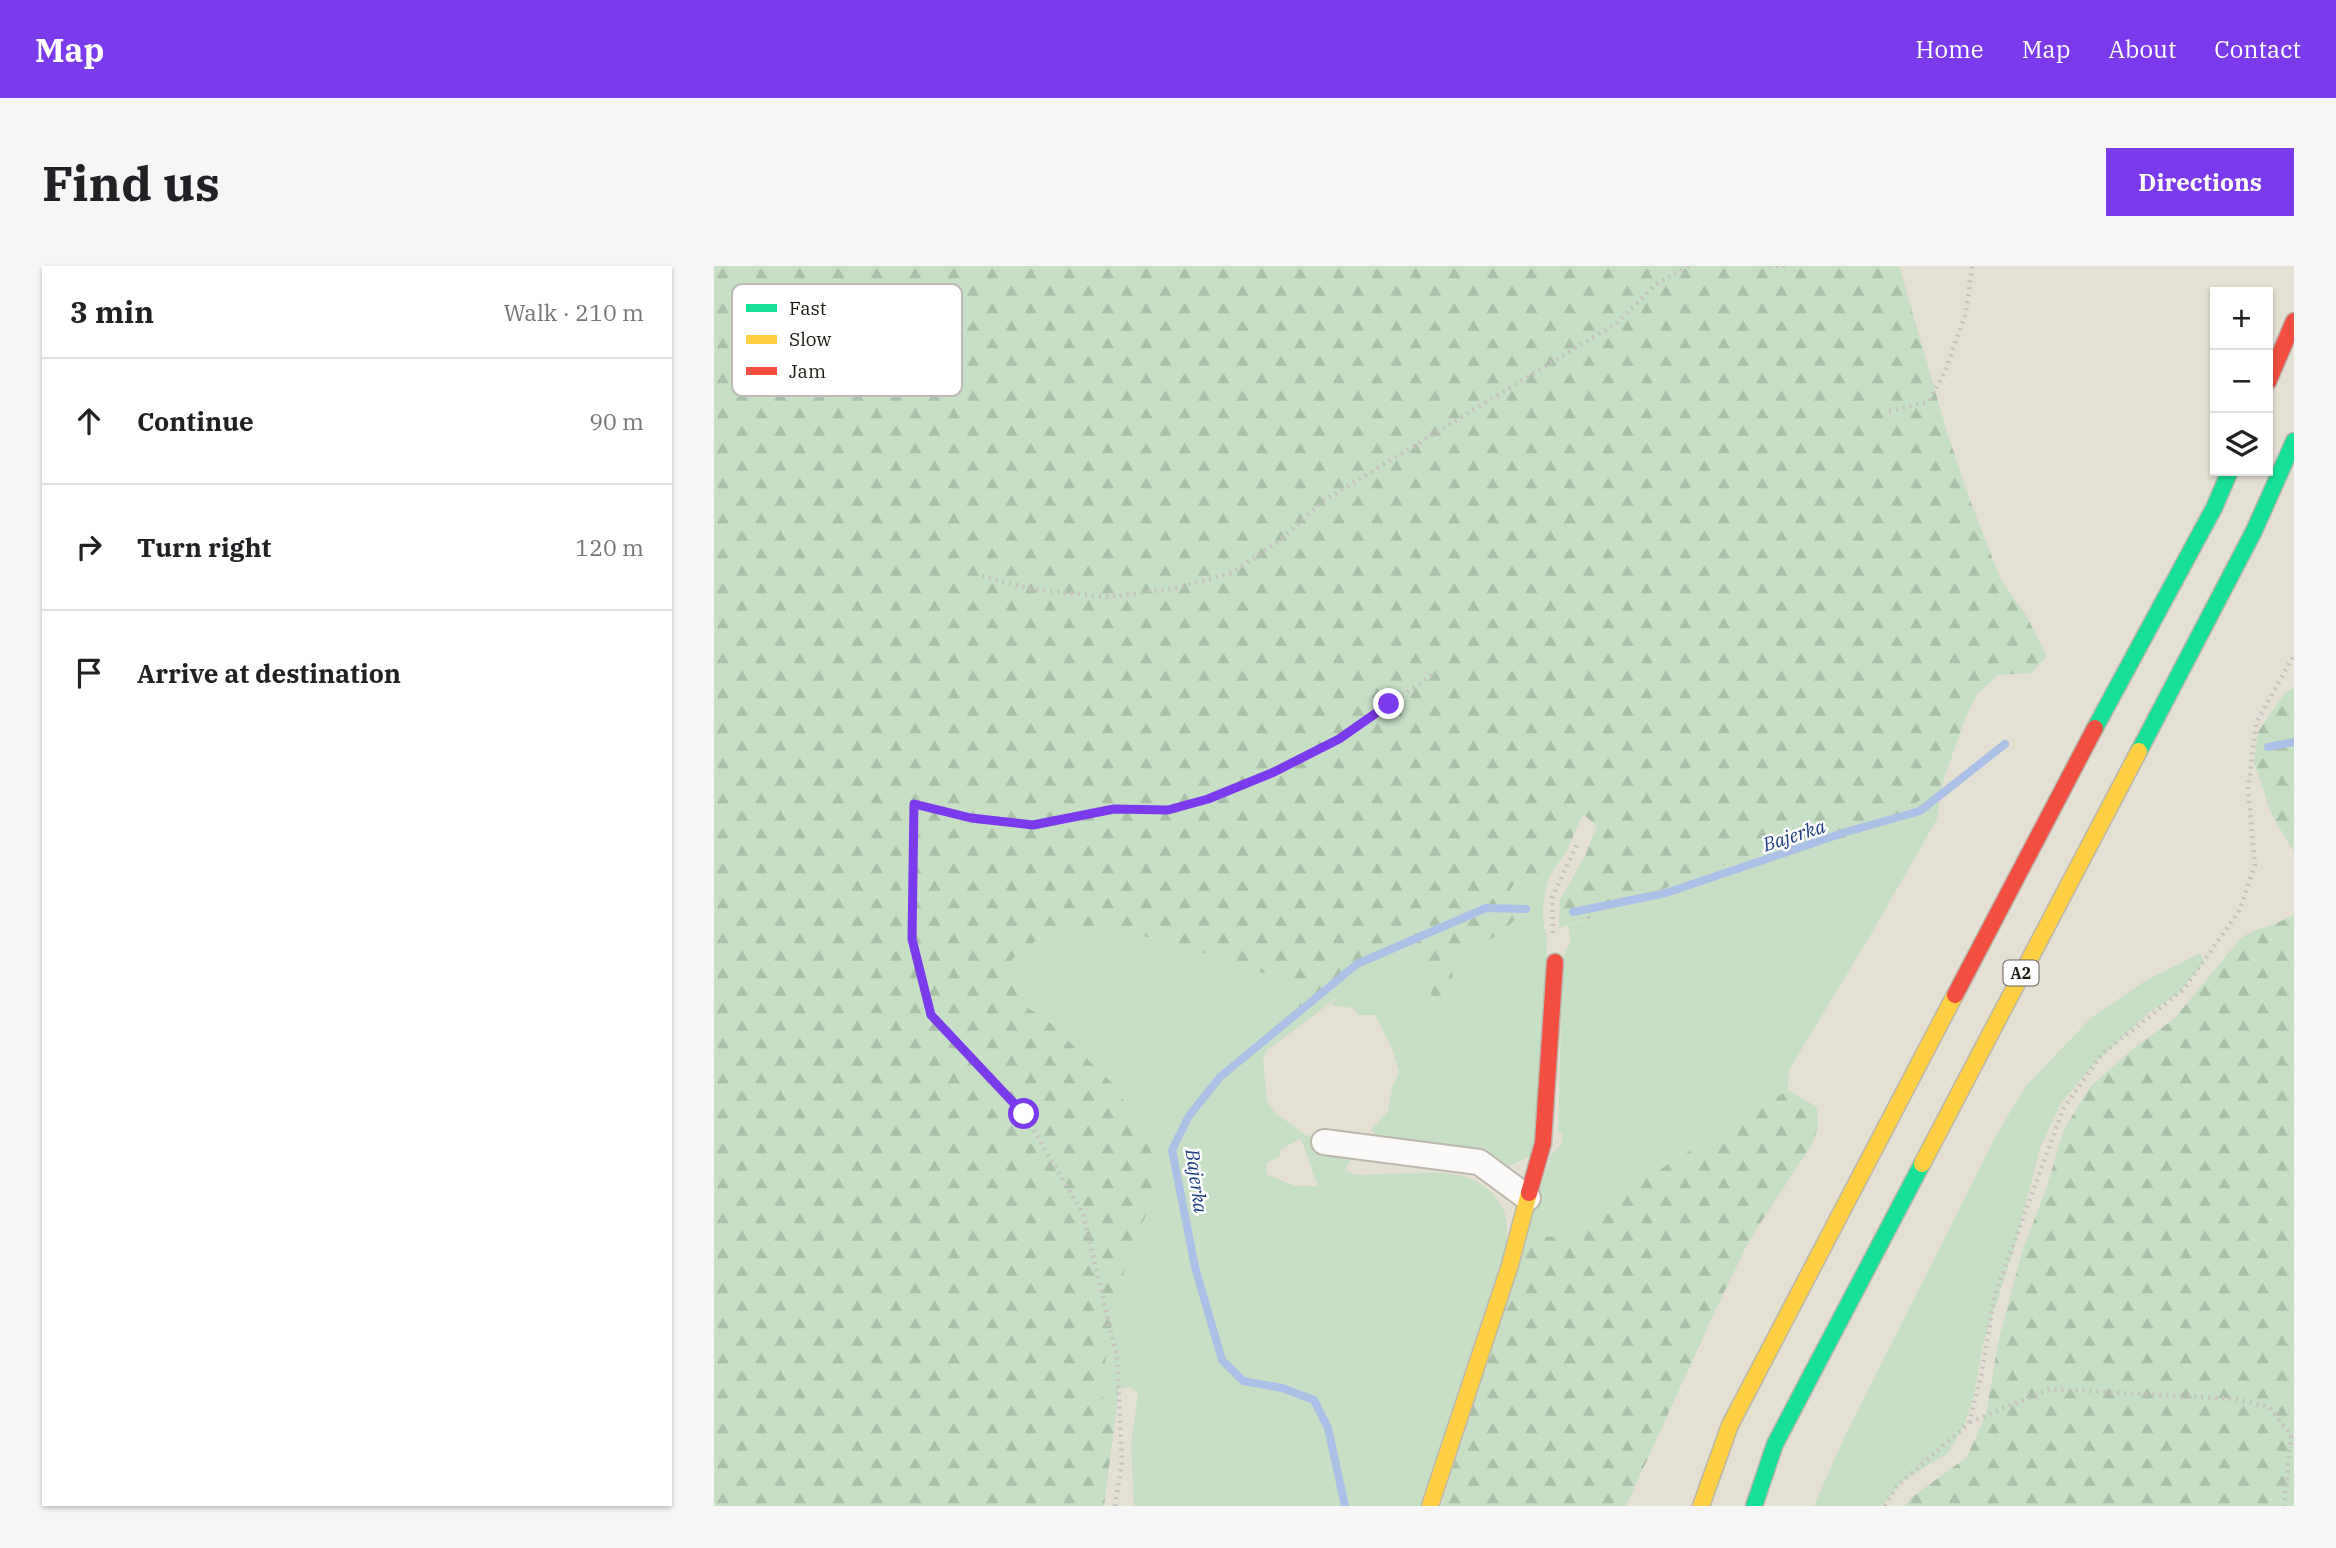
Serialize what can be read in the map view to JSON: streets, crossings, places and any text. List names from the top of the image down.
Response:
{
  "streets": {
    "main road": ["A2"]
  },
  "water": ["Bajerka"],
  "legend": ["Fast", "Slow", "Jam"],
  "page": {
    "header": "Map",
    "nav": [
      "Home",
      "Map",
      "About",
      "Contact"
    ],
    "buttons": "Directions",
    "title": "Find us",
    "heading": ["3 min", "Walk · 210 m"],
    "map_buttons": ["+", "−"],
    "list": [
      ["Continue", "90 m"],
      ["Turn right", "120 m"],
      "Arrive at destination"
    ]
  }
}
